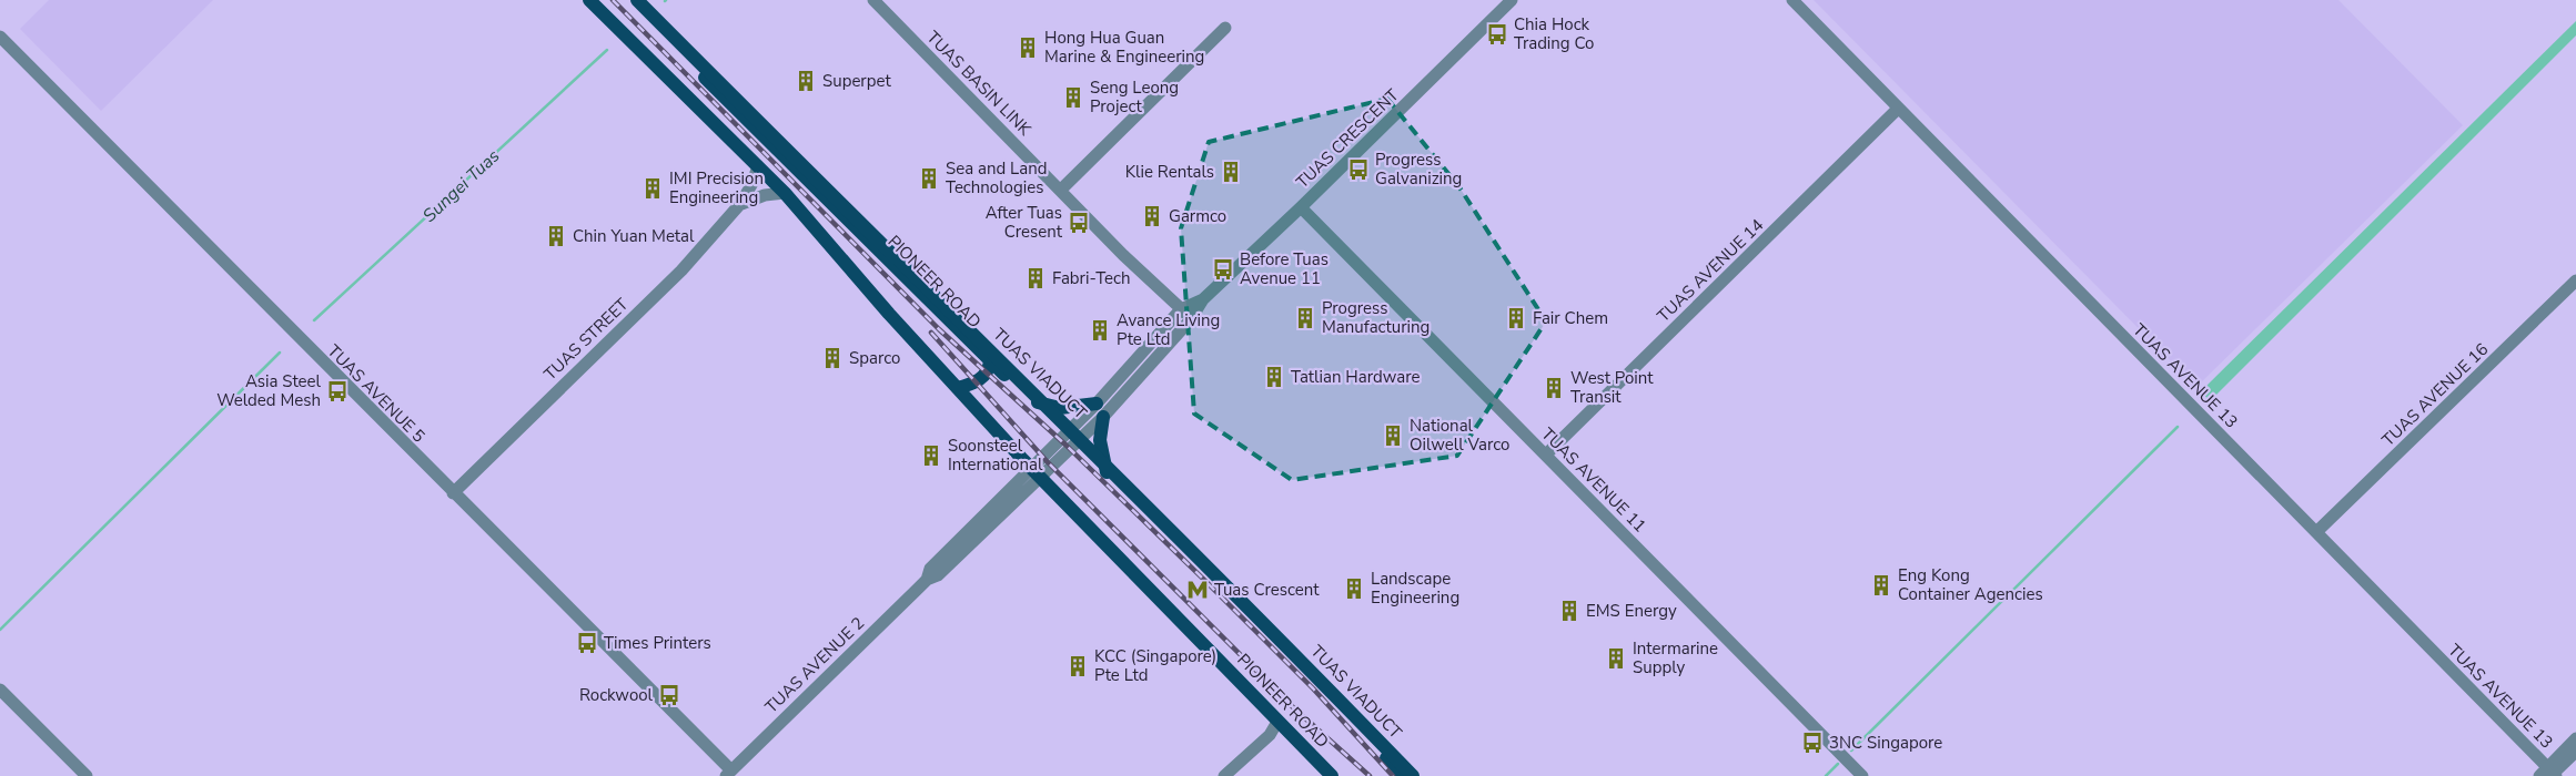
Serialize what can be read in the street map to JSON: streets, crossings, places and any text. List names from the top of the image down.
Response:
{
  "streets": {
    "main road": ["PIONEER ROAD", "TUAS VIADUCT"],
    "street": [
      "TUAS BASIN LINK",
      "TUAS CRESCENT",
      "TUAS AVENUE 14",
      "TUAS STREET",
      "TUAS AVENUE 13",
      "TUAS AVENUE 5",
      "TUAS AVENUE 16",
      "TUAS AVENUE 11",
      "TUAS AVENUE 2"
    ]
  },
  "crossings": [
    ["TUAS BASIN LINK", "TUAS CRESCENT"],
    ["TUAS CRESCENT", "PIONEER ROAD"],
    ["TUAS CRESCENT", "TUAS AVENUE 11"],
    ["TUAS CRESCENT", "TUAS AVENUE 2"],
    ["TUAS AVENUE 14", "TUAS AVENUE 13"],
    ["TUAS AVENUE 14", "TUAS AVENUE 11"],
    ["PIONEER ROAD", "TUAS STREET"],
    ["PIONEER ROAD", "TUAS AVENUE 2"],
    ["TUAS STREET", "TUAS AVENUE 5"],
    ["TUAS AVENUE 13", "TUAS AVENUE 16"],
    ["TUAS AVENUE 5", "TUAS AVENUE 2"]
  ],
  "water": ["Sungei Tuas"],
  "places": {
    "bus stop": [
      "Chia Hock Trading Co",
      "Progress Galvanizing",
      "After Tuas Cresent",
      "Before Tuas Avenue 11",
      "Asia Steel Welded Mesh",
      "Times Printers",
      "Rockwool",
      "3NC Singapore"
    ],
    "building": [
      "Hong Hua Guan Marine & Engineering",
      "Superpet",
      "Seng Leong Project",
      "Klie Rentals",
      "Sea and Land Technologies",
      "IMI Precision Engineering",
      "Garmco",
      "Chin Yuan Metal",
      "Fabri-Tech",
      "Progress Manufacturing",
      "Fair Chem",
      "Avance Living Pte Ltd",
      "Sparco",
      "Tatlian Hardware",
      "West Point Transit",
      "National Oilwell Varco",
      "Soonsteel International",
      "Eng Kong Container Agencies",
      "Landscape Engineering",
      "EMS Energy",
      "Intermarine Supply",
      "KCC (Singapore) Pte Ltd"
    ],
    "metro station": ["Tuas Crescent"]
  }
}
